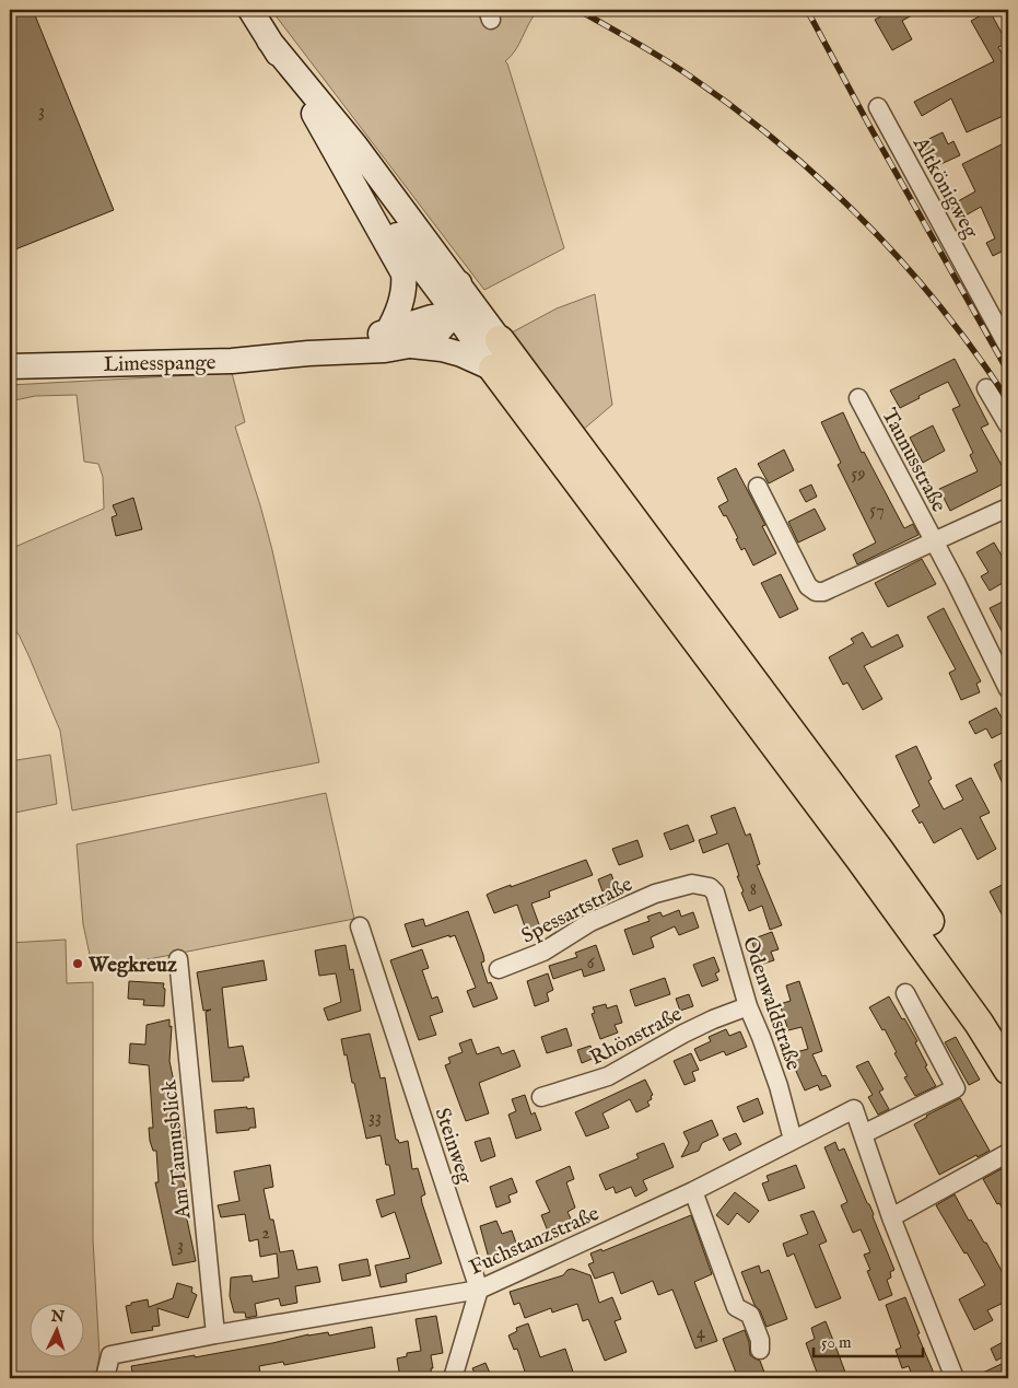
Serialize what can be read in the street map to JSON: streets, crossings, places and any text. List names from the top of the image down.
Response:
{
  "streets": {
    "main road": ["Limesspange"],
    "street": [
      "Altkönigweg",
      "Taunusstraße",
      "Spessartstraße",
      "Odenwaldstraße",
      "Rhönstraße",
      "Steinweg",
      "Am Taunusblick",
      "Fuchstanzstraße"
    ]
  },
  "crossings": [
    ["Spessartstraße", "Odenwaldstraße"],
    ["Odenwaldstraße", "Rhönstraße"],
    ["Odenwaldstraße", "Fuchstanzstraße"],
    ["Steinweg", "Fuchstanzstraße"],
    ["Am Taunusblick", "Fuchstanzstraße"]
  ],
  "places": ["Wegkreuz"],
  "house_numbers": [
    "3",
    "59",
    "57",
    "8",
    "6",
    "33",
    "2",
    "3",
    "4"
  ],
  "scale_bar": "50 m",
  "north": "top"
}
